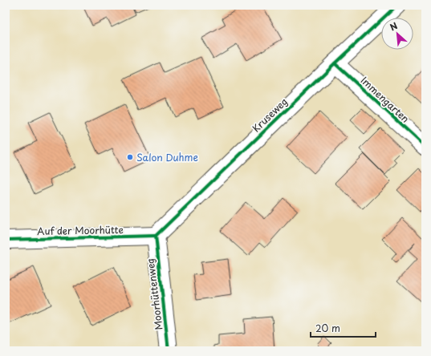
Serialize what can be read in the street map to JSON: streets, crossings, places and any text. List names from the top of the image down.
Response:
{
  "streets": {
    "street": [
      "Immengarten",
      "Kruseweg",
      "Auf der Moorhütte",
      "Moorhüttenweg"
    ]
  },
  "crossings": [
    ["Immengarten", "Kruseweg"],
    ["Kruseweg", "Auf der Moorhütte"],
    ["Kruseweg", "Moorhüttenweg"],
    ["Auf der Moorhütte", "Moorhüttenweg"]
  ],
  "places": ["Salon Duhme"],
  "scale_bar": "20 m",
  "north": "top left"
}
